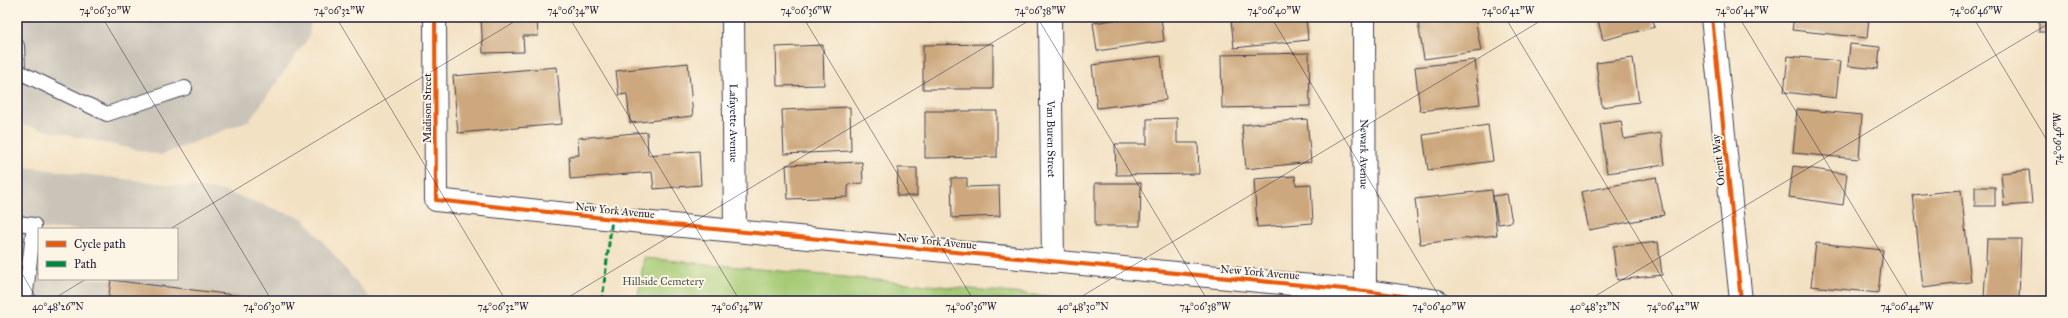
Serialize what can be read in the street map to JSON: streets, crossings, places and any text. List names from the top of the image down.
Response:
{
  "streets": {
    "street": [
      "Madison Street",
      "Lafayette Avenue",
      "Van Buren Street",
      "Newark Avenue",
      "Orient Way",
      "New York Avenue"
    ]
  },
  "crossings": [
    ["Madison Street", "New York Avenue"],
    ["Lafayette Avenue", "New York Avenue"],
    ["Van Buren Street", "New York Avenue"],
    ["Newark Avenue", "New York Avenue"]
  ],
  "parks": ["Hillside Cemetery"],
  "legend": ["Cycle path", "Path"],
  "coordinates": [
    "74°06'30\"W",
    "74°06'32\"W",
    "74°06'34\"W",
    "74°06'36\"W",
    "74°06'38\"W",
    "74°06'40\"W",
    "74°06'42\"W",
    "74°06'44\"W",
    "74°06'46\"W",
    "40°48'26\"N",
    "40°48'30\"N",
    "40°48'32\"N"
  ]
}
